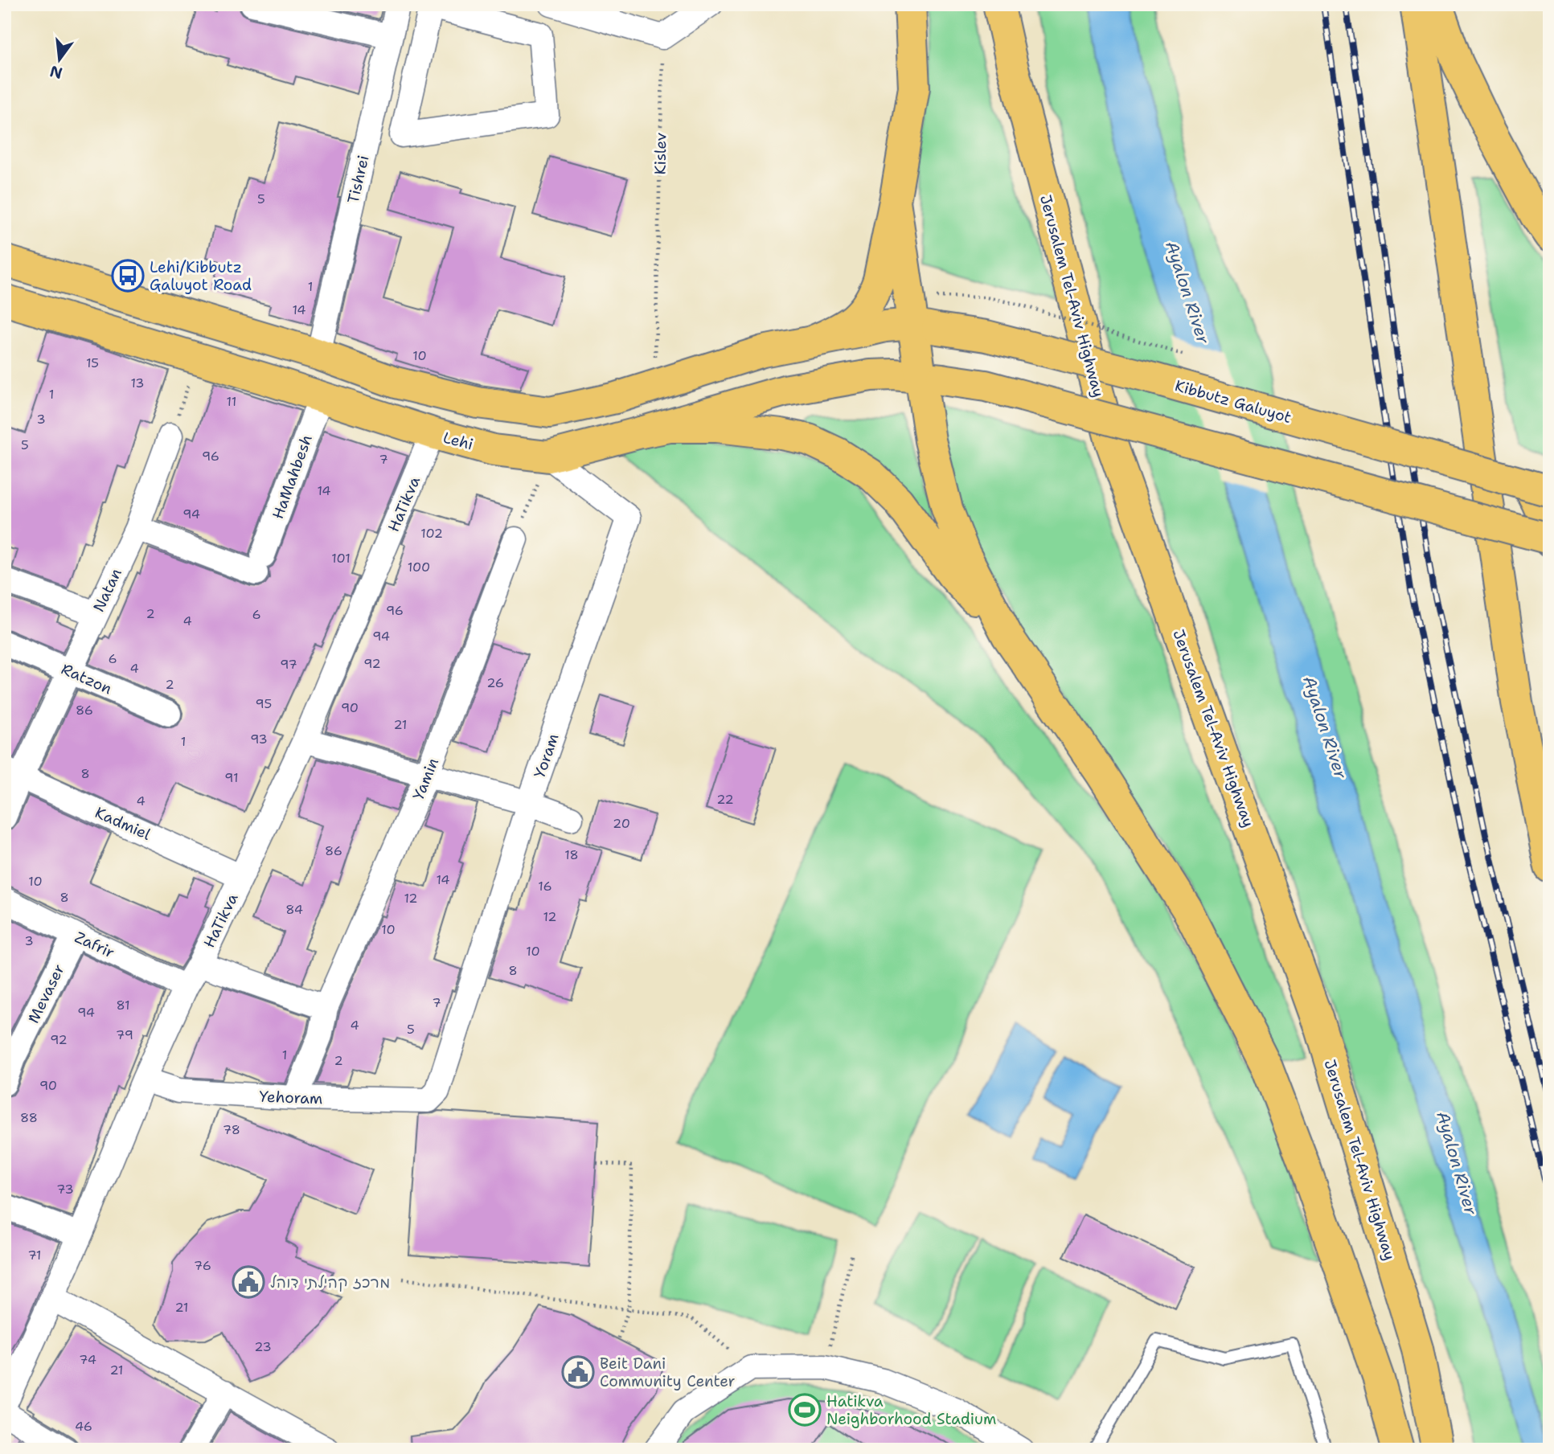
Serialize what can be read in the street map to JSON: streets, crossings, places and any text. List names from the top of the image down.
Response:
{
  "streets": {
    "main road": ["Jerusalem Tel-Aviv Highway", "Kibbutz Galuyot", "Lehi"],
    "street": [
      "Tishrei",
      "HaMahbesh",
      "HaTikva",
      "Natan",
      "Ratzon",
      "Yoram",
      "Yamin",
      "Kadmiel",
      "Zafrir",
      "Mevaser",
      "Yehoram"
    ],
    "path": ["Kislev"]
  },
  "crossings": [
    ["Lehi", "HaMahbesh"],
    ["Lehi", "HaTikva"],
    ["Lehi", "Yoram"],
    ["HaMahbesh", "Natan"],
    ["HaTikva", "Kadmiel"],
    ["HaTikva", "Zafrir"],
    ["HaTikva", "Yehoram"],
    ["Natan", "Ratzon"],
    ["Natan", "Kadmiel"],
    ["Yoram", "Yehoram"],
    ["Yamin", "Yehoram"],
    ["Zafrir", "Mevaser"]
  ],
  "water": ["Ayalon River"],
  "places": {
    "bus stop": ["Lehi/Kibbutz Galuyot Road"],
    "public building": ["מרכז קהילתי דוהל", "Beit Dani Community Center"],
    "sports": ["Hatikva Neighborhood Stadium"]
  },
  "house_numbers": [
    "5",
    "1",
    "14",
    "10",
    "15",
    "13",
    "1",
    "11",
    "3",
    "5",
    "96",
    "7",
    "14",
    "94",
    "102",
    "101",
    "100",
    "96",
    "2",
    "6",
    "4",
    "94",
    "6",
    "92",
    "97",
    "4",
    "26",
    "2",
    "95",
    "90",
    "86",
    "21",
    "93",
    "1",
    "8",
    "91",
    "22",
    "4",
    "20",
    "86",
    "18",
    "14",
    "10",
    "16",
    "8",
    "12",
    "84",
    "12",
    "10",
    "3",
    "10",
    "8",
    "7",
    "81",
    "94",
    "4",
    "5",
    "79",
    "92",
    "1",
    "2",
    "90",
    "88",
    "78",
    "73",
    "71",
    "76",
    "21",
    "23",
    "74",
    "21",
    "46"
  ],
  "north": "bottom"
}
